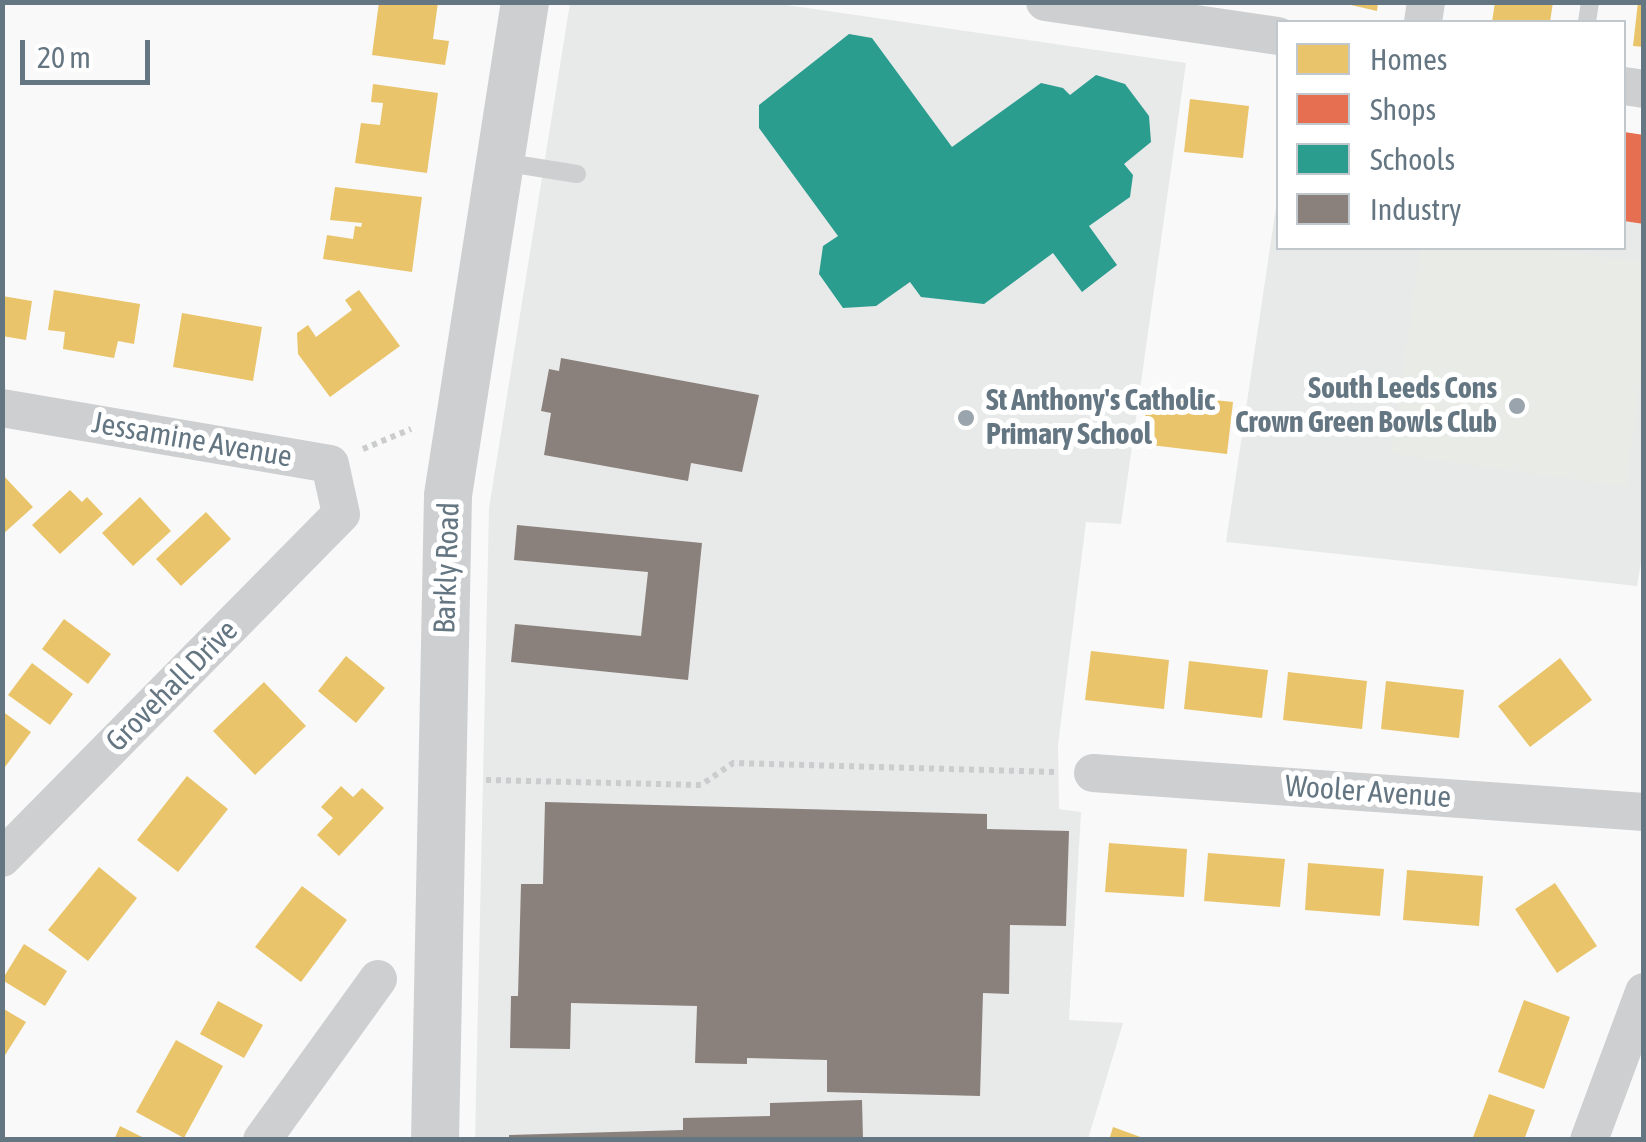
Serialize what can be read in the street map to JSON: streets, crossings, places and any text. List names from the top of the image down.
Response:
{
  "streets": {
    "street": [
      "Jessamine Avenue",
      "Barkly Road",
      "Grovehall Drive",
      "Wooler Avenue"
    ]
  },
  "crossings": [
    ["Jessamine Avenue", "Grovehall Drive"]
  ],
  "places": ["South Leeds Cons Crown Green Bowls Club", "St Anthony's Catholic Primary School"],
  "legend": [
    "Homes",
    "Shops",
    "Schools",
    "Industry"
  ],
  "scale_bar": "20 m"
}
